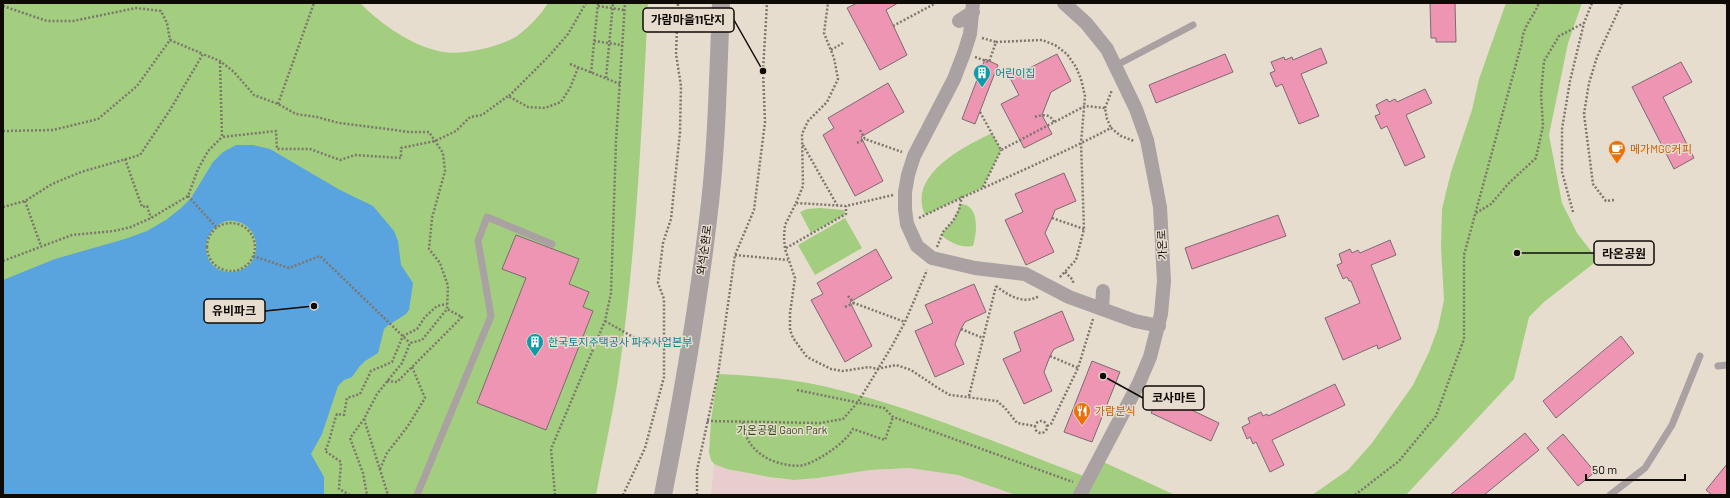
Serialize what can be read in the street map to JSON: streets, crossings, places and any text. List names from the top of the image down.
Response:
{
  "streets": {
    "street": ["가온로", "와석순환로"]
  },
  "parks": ["가온공원 Gaon Park"],
  "places": {
    "other": [
      "가람마을11단지",
      "라온공원",
      "유비파크",
      "코사마트"
    ],
    "building": ["어린이집", "한국토지주택공사 파주사업본부"],
    "cafe": ["메가MGC커피"],
    "restaurant": ["가람분식"]
  },
  "scale_bar": "50 m"
}
